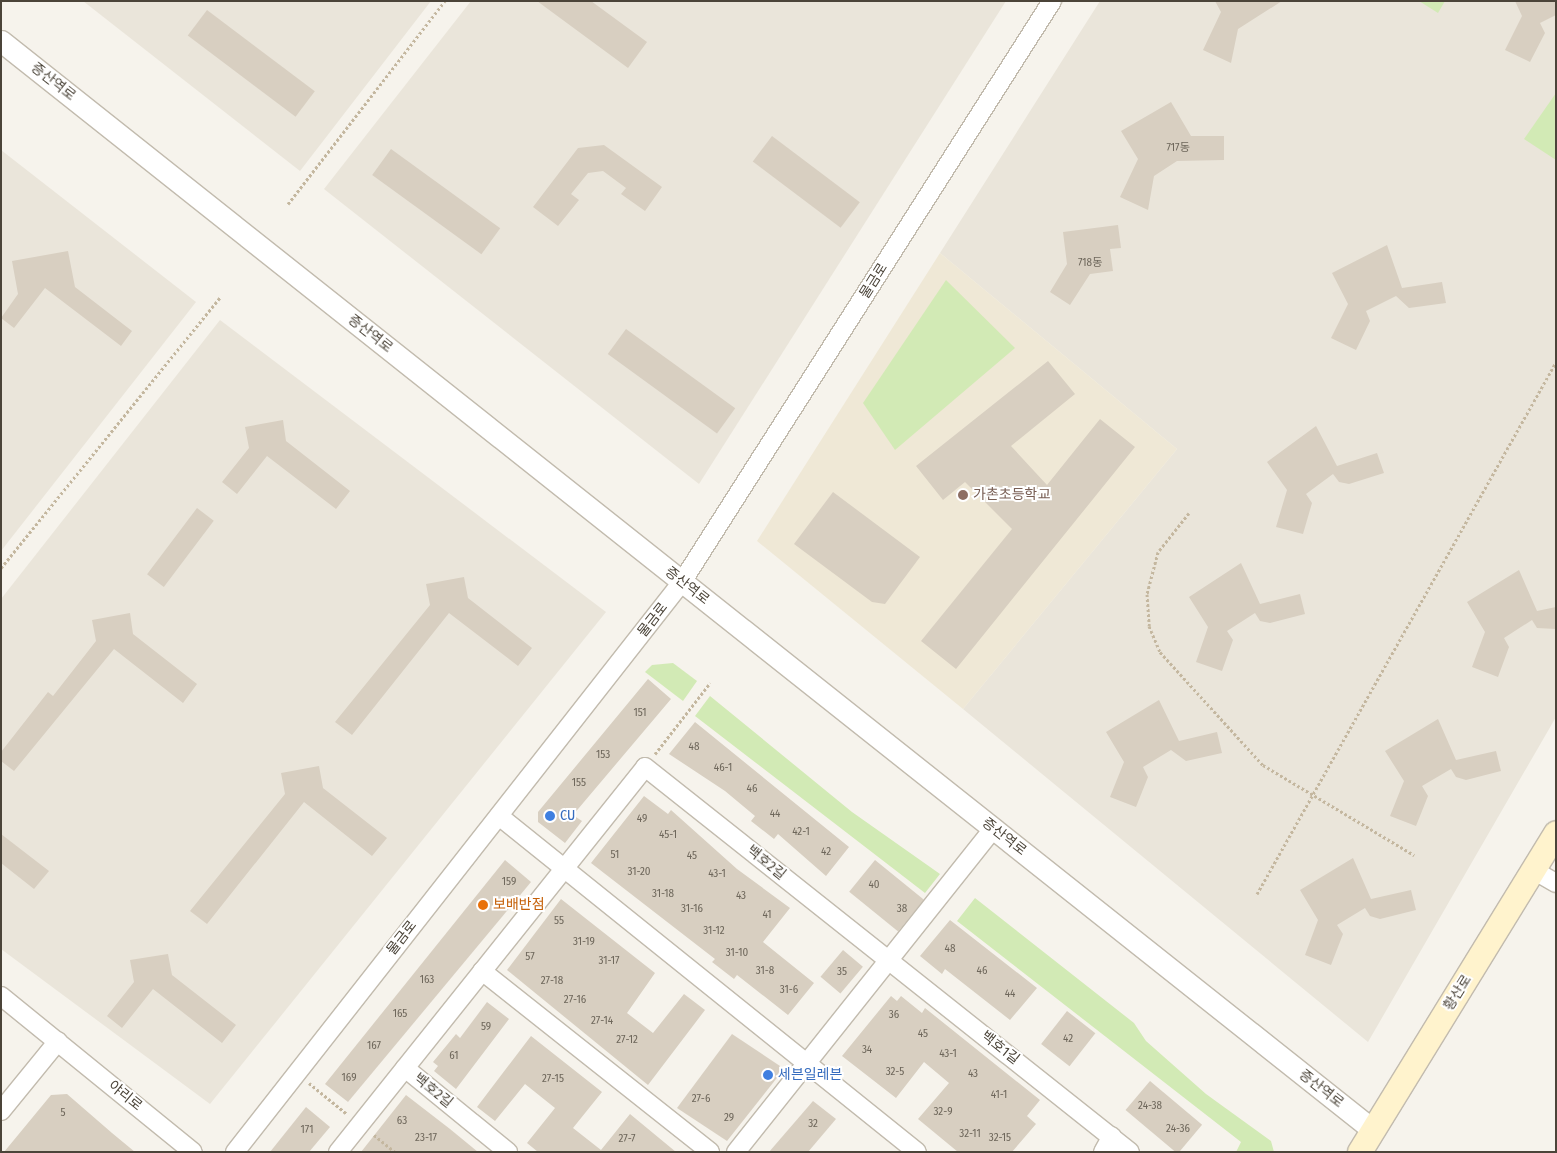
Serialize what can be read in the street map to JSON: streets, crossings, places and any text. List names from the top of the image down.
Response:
{
  "streets": {
    "main road": ["황산로"],
    "street": [
      "증산역로",
      "물금로",
      "백호2길",
      "백호1길",
      "야리로"
    ]
  },
  "crossings": [
    ["증산역로", "물금로"],
    ["증산역로", "황산로"],
    ["백호2길", "백호1길"]
  ],
  "places": [
    "가촌초등학교",
    "CU",
    "보배반점",
    "세븐일레븐"
  ],
  "house_numbers": [
    "717동",
    "718동",
    "151",
    "48",
    "153",
    "46-1",
    "155",
    "46",
    "44",
    "49",
    "42-1",
    "45-1",
    "42",
    "51",
    "45",
    "31-20",
    "43-1",
    "159",
    "40",
    "31-18",
    "43",
    "31-16",
    "38",
    "41",
    "55",
    "31-12",
    "31-19",
    "48",
    "31-10",
    "57",
    "31-17",
    "31-8",
    "46",
    "35",
    "163",
    "27-18",
    "31-6",
    "44",
    "27-16",
    "165",
    "36",
    "27-14",
    "59",
    "45",
    "42",
    "27-12",
    "167",
    "34",
    "43-1",
    "61",
    "32-5",
    "43",
    "169",
    "27-15",
    "41-1",
    "27-6",
    "24-38",
    "32-9",
    "5",
    "29",
    "63",
    "32",
    "24-36",
    "171",
    "32-11",
    "23-17",
    "32-15",
    "27-7"
  ]
}
